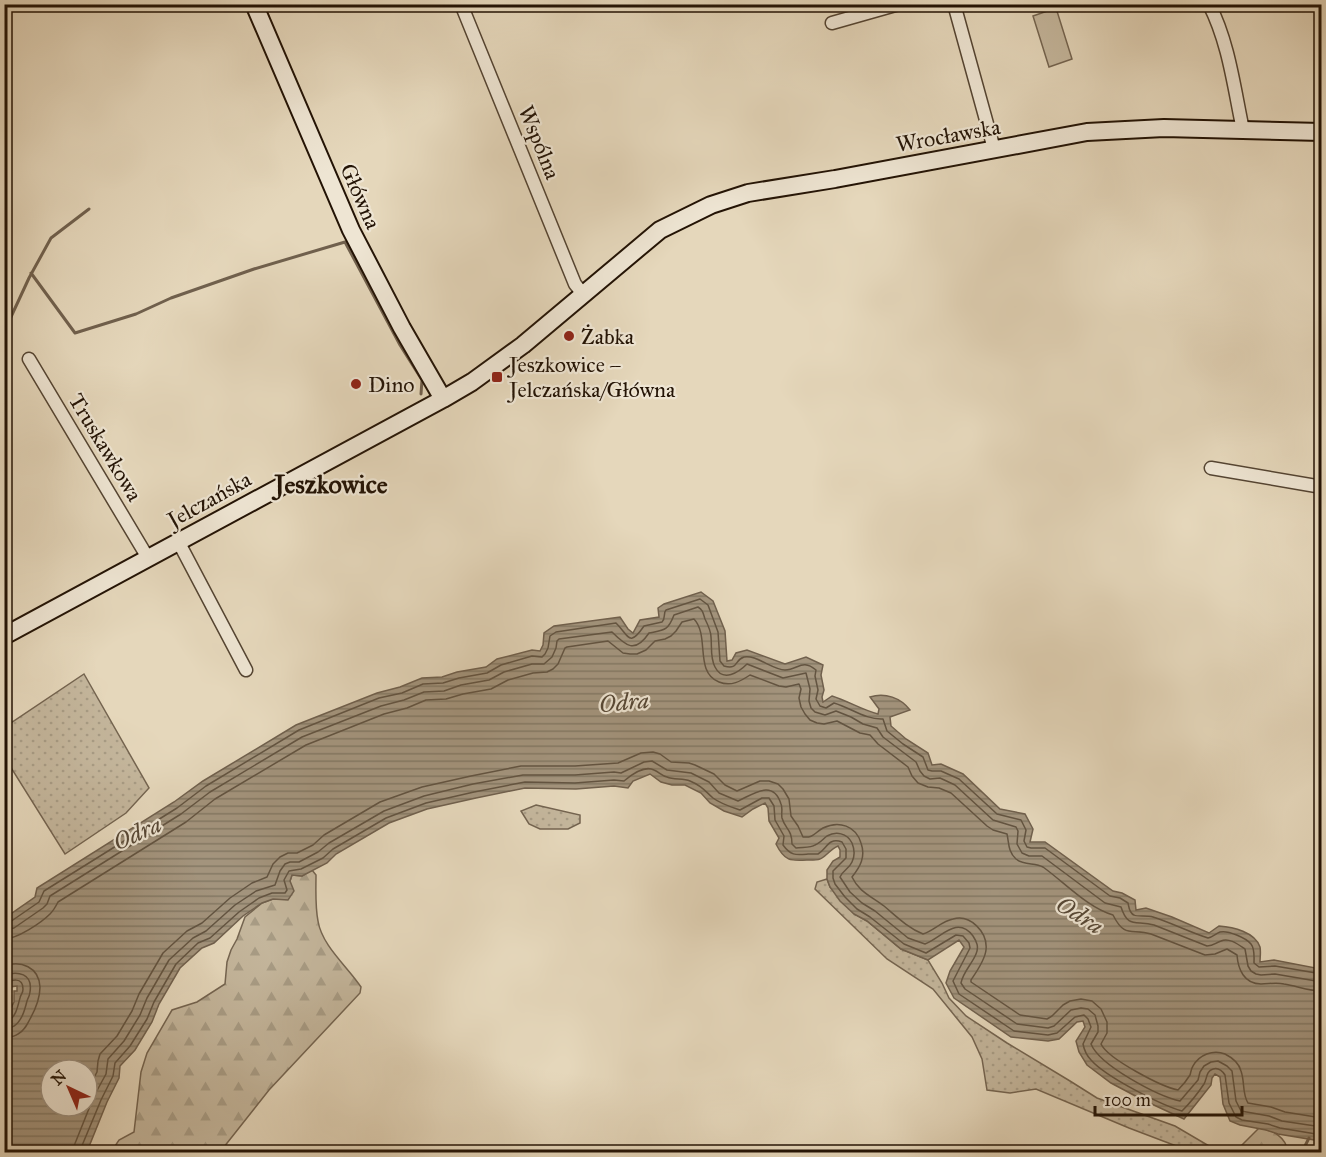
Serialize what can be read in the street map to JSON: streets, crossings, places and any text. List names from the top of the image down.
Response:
{
  "streets": {
    "main road": ["Wrocławska", "Główna", "Jelczańska"],
    "street": ["Wspólna", "Truskawkowa"]
  },
  "crossings": [
    ["Wrocławska", "Jelczańska"],
    ["Wspólna", "Jelczańska"],
    ["Główna", "Jelczańska"],
    ["Truskawkowa", "Jelczańska"]
  ],
  "districts": ["Jeszkowice"],
  "water": ["Odra"],
  "places": {
    "other": ["Żabka", "Dino"],
    "transit": ["Jeszkowice – Jelczańska/Główna"]
  },
  "scale_bar": "100 m",
  "north": "top left"
}
